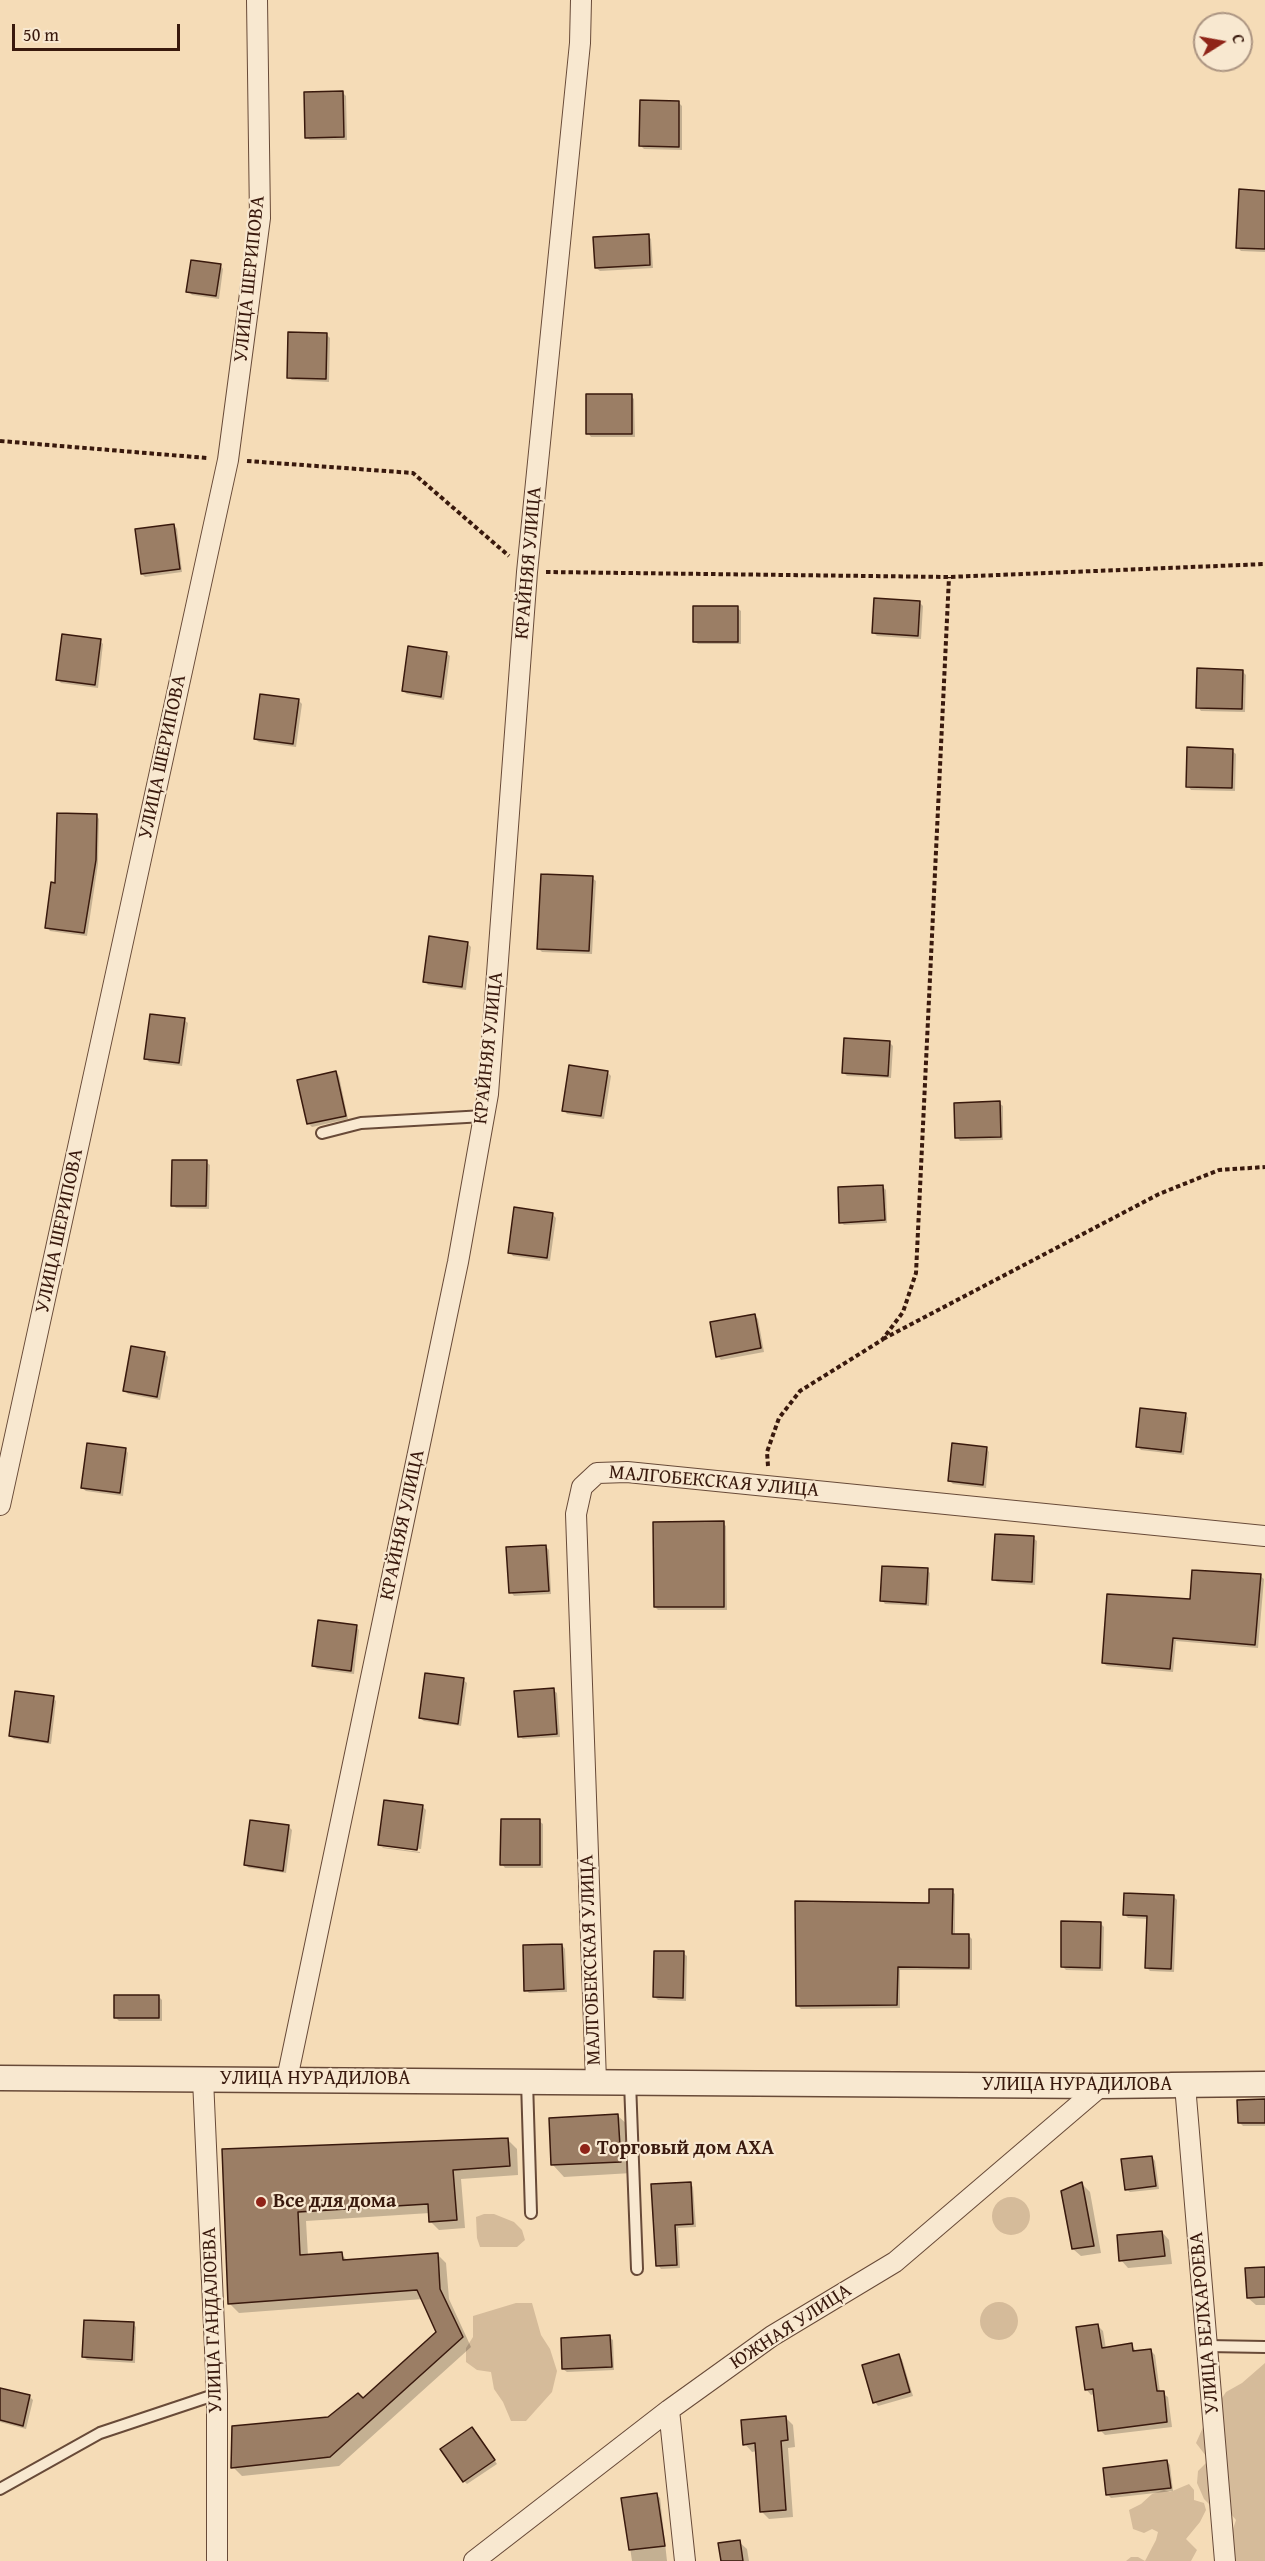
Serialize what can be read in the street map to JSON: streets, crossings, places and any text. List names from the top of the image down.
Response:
{
  "streets": {
    "street": [
      "УЛИЦА ШЕРИПОВА",
      "КРАЙНЯЯ УЛИЦА",
      "МАЛГОБЕКСКАЯ УЛИЦА",
      "УЛИЦА НУРАДИЛОВА",
      "УЛИЦА ГАНДАЛОЕВА",
      "УЛИЦА БЕЛХАРОЕВА",
      "ЮЖНАЯ УЛИЦА"
    ]
  },
  "crossings": [
    ["КРАЙНЯЯ УЛИЦА", "УЛИЦА НУРАДИЛОВА"],
    ["МАЛГОБЕКСКАЯ УЛИЦА", "УЛИЦА НУРАДИЛОВА"],
    ["УЛИЦА НУРАДИЛОВА", "УЛИЦА ГАНДАЛОЕВА"],
    ["УЛИЦА НУРАДИЛОВА", "УЛИЦА БЕЛХАРОЕВА"],
    ["УЛИЦА НУРАДИЛОВА", "ЮЖНАЯ УЛИЦА"]
  ],
  "places": ["Торговый дом АХА", "Все для дома"],
  "scale_bar": "50 m",
  "north": "right"
}
